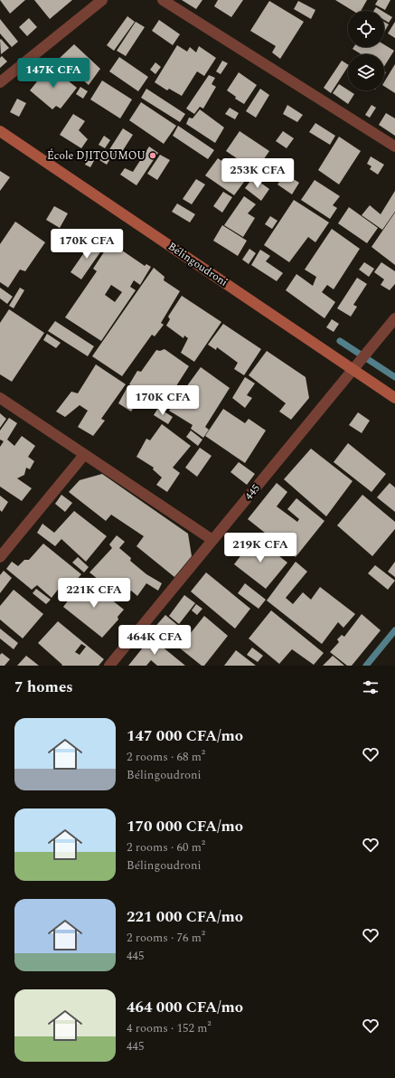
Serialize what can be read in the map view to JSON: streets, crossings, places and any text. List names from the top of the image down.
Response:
{
  "streets": {
    "street": ["Bélingoudroni", "445"]
  },
  "crossings": [
    ["Bélingoudroni", "445"]
  ],
  "places": ["École DJITOUMOU"],
  "page": {
    "price": [
      "147K CFA",
      "253K CFA",
      "170K CFA",
      "170K CFA",
      "219K CFA",
      "221K CFA",
      "464K CFA"
    ],
    "heading": "7 homes",
    "list": [
      {
        "name": "147 000 CFA/mo",
        "note": "2 rooms · 68 m² · Bélingoudroni"
      },
      {
        "name": "170 000 CFA/mo",
        "note": "2 rooms · 60 m² · Bélingoudroni"
      },
      {
        "name": "221 000 CFA/mo",
        "note": "2 rooms · 76 m² · 445"
      },
      {
        "name": "464 000 CFA/mo",
        "note": "4 rooms · 152 m² · 445"
      }
    ]
  }
}
